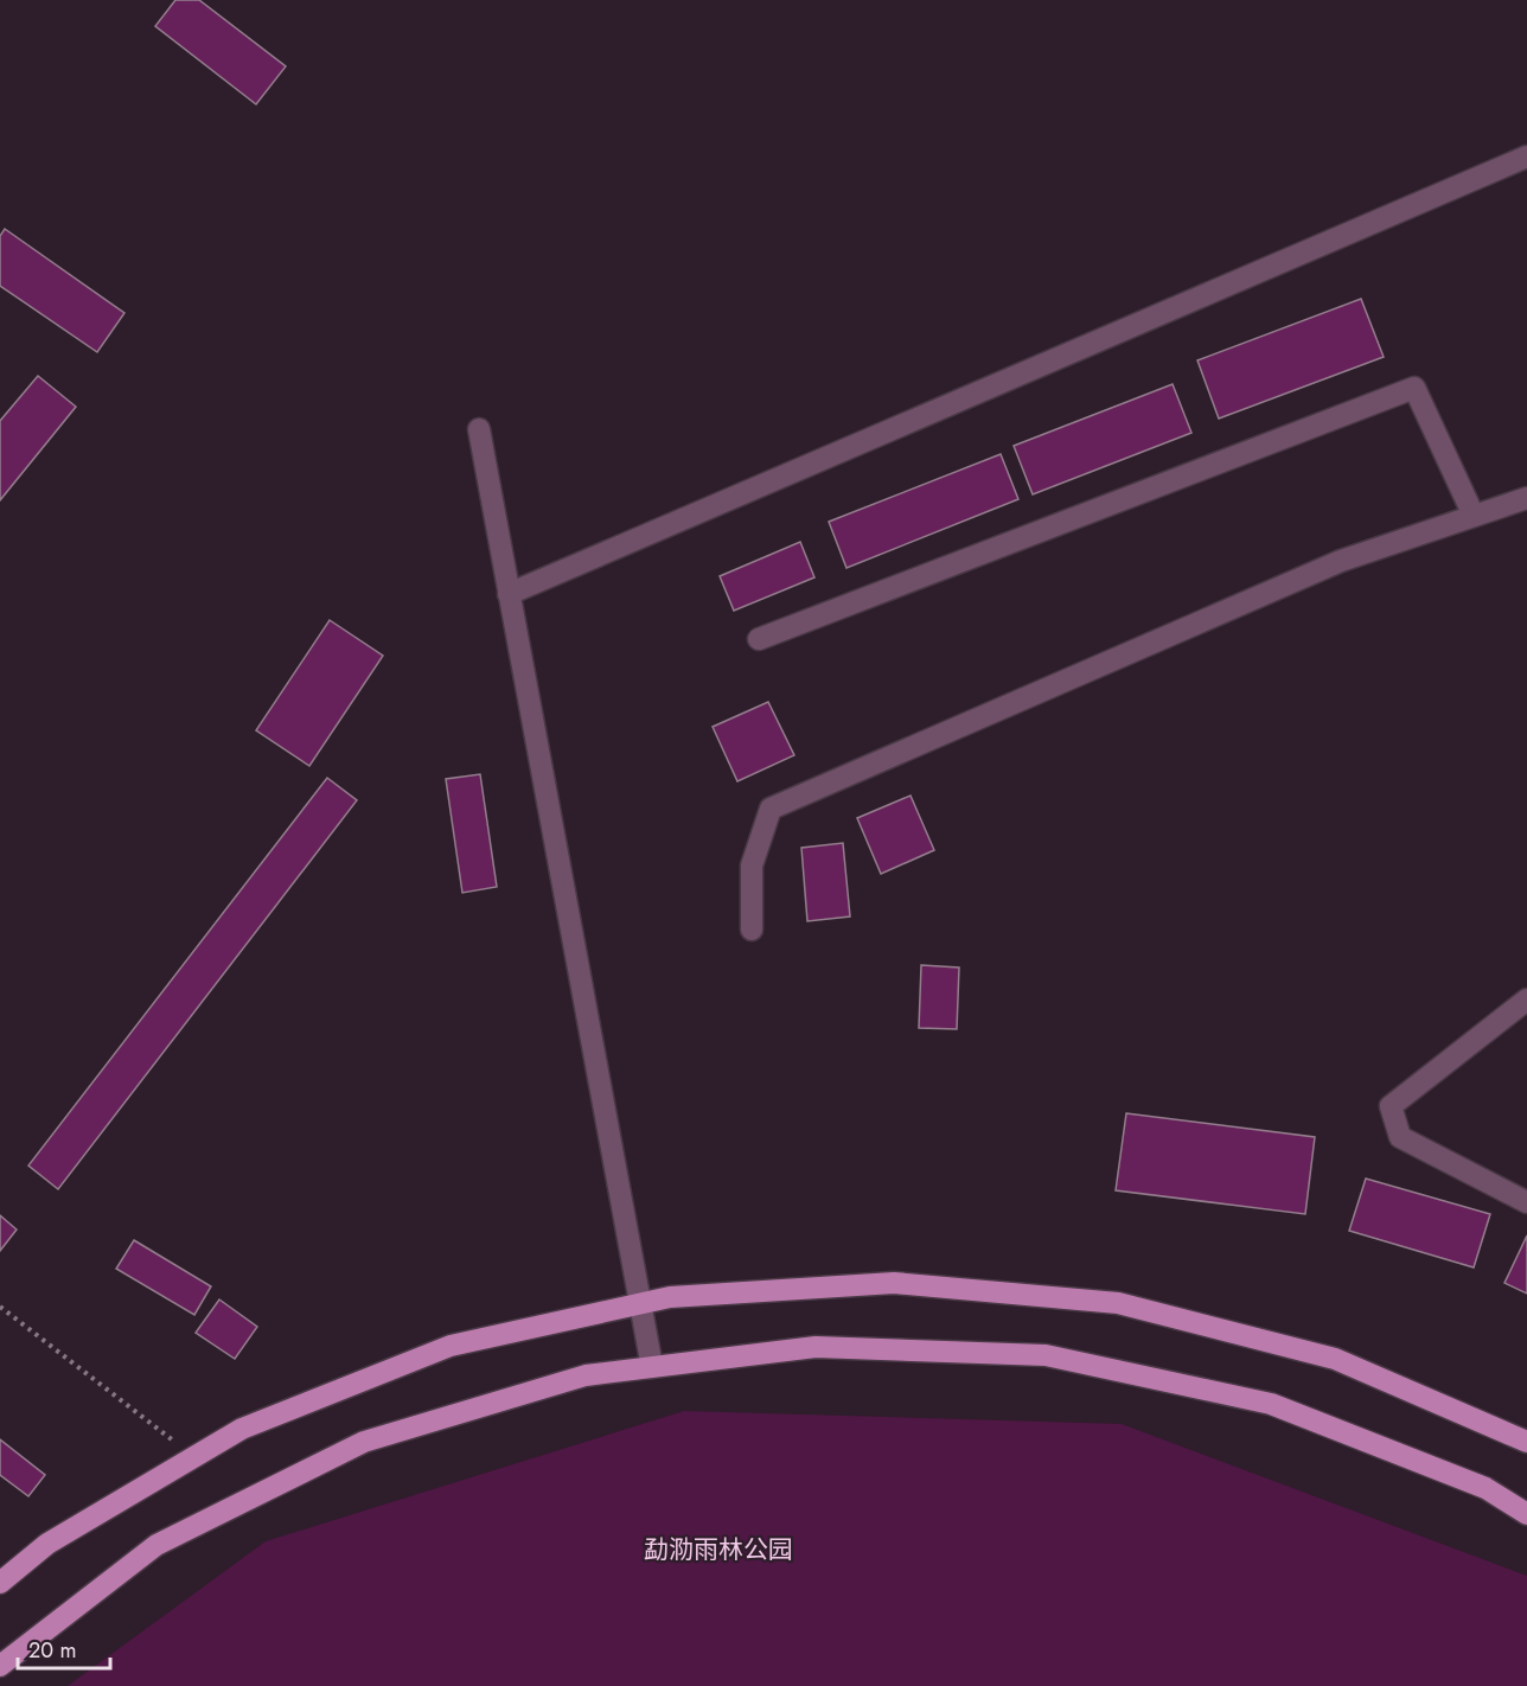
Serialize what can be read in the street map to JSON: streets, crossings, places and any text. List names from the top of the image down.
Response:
{
  "parks": ["勐泐雨林公园"],
  "scale_bar": "20 m"
}
